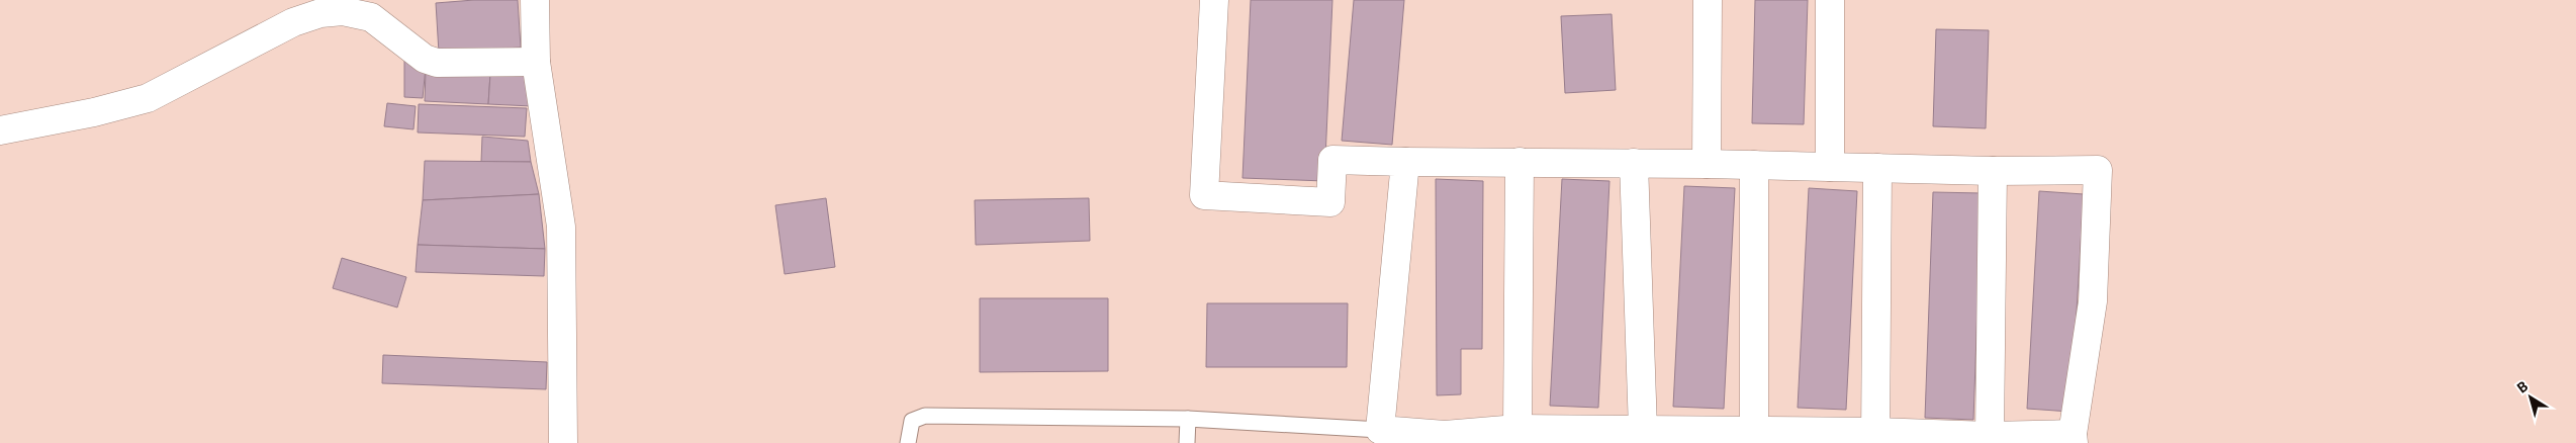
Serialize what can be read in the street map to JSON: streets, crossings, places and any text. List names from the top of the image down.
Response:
{
  "north": "top left"
}
